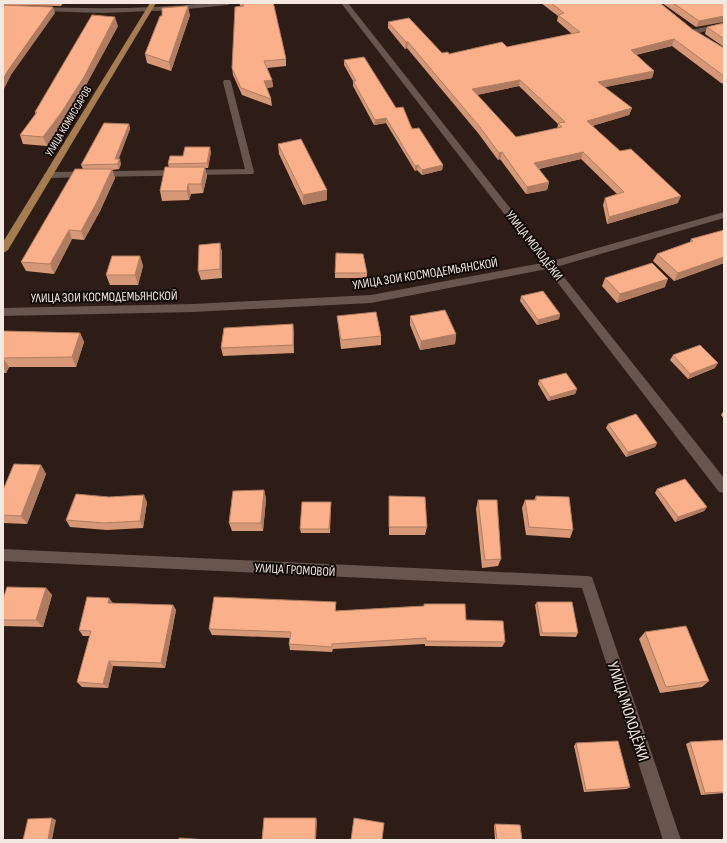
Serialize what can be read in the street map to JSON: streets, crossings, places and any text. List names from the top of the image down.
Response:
{
  "streets": {
    "main road": ["УЛИЦА КОМИССАРОВ"],
    "street": ["УЛИЦА МОЛОДЁЖИ", "УЛИЦА ЗОИ КОСМОДЕМЬЯНСКОЙ", "УЛИЦА ГРОМОВОЙ"]
  },
  "crossings": [
    ["УЛИЦА МОЛОДЁЖИ", "УЛИЦА ЗОИ КОСМОДЕМЬЯНСКОЙ"],
    ["УЛИЦА МОЛОДЁЖИ", "УЛИЦА ГРОМОВОЙ"]
  ]
}
